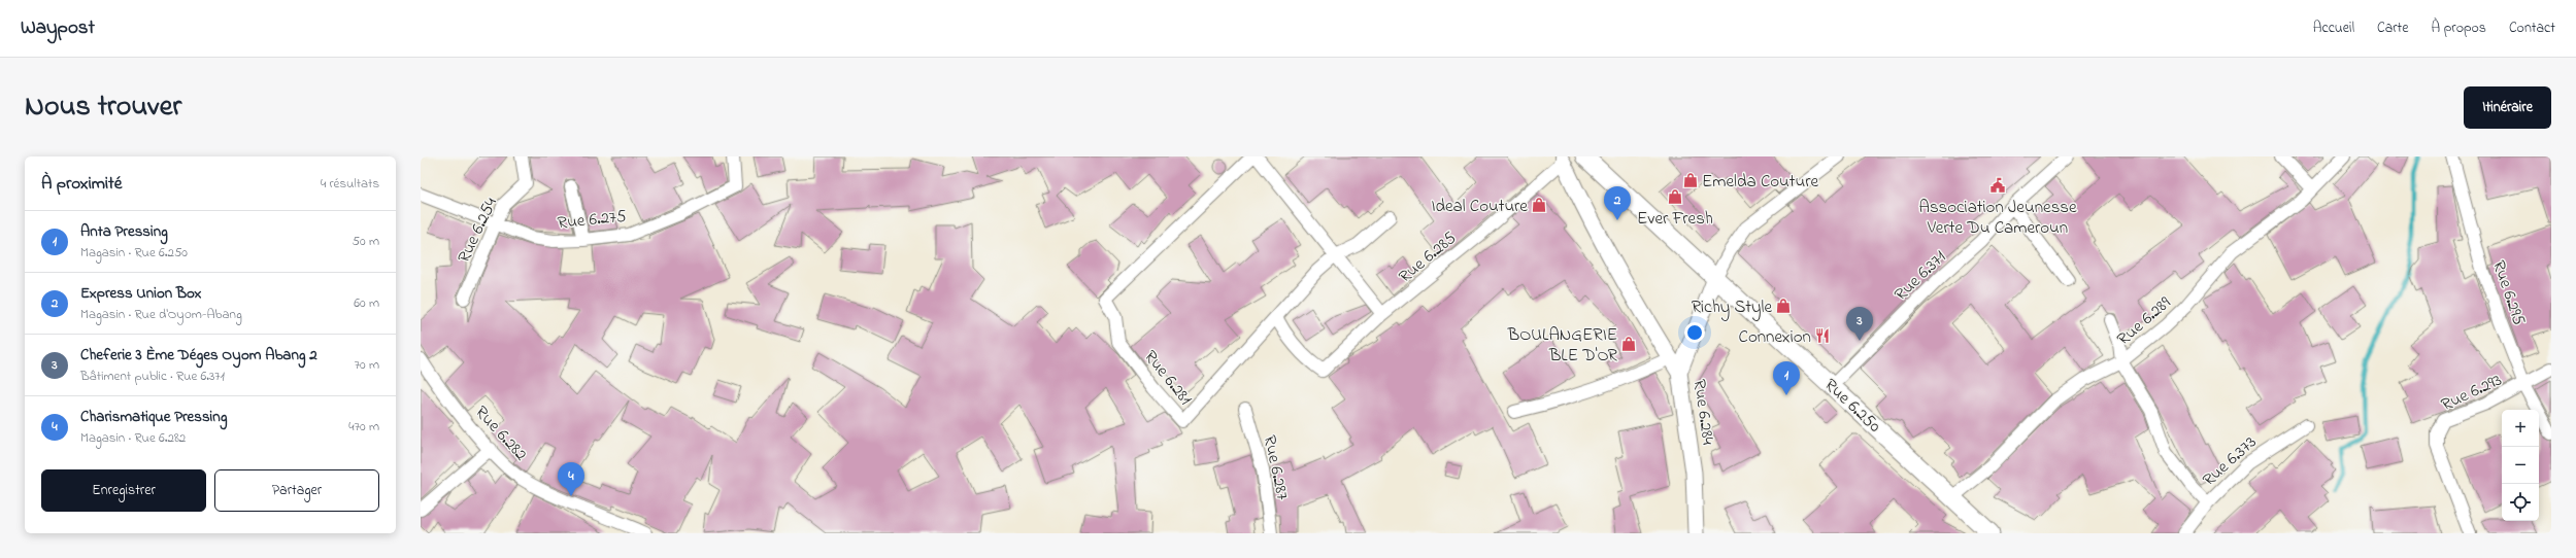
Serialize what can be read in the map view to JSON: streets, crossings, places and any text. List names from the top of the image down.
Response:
{
  "streets": {
    "main road": ["Rue 6.250"],
    "street": [
      "Rue 6.275",
      "Rue 6.254",
      "Rue 6.285",
      "Rue 6.371",
      "Rue 6.295",
      "Rue 6.289",
      "Rue 6.281",
      "Rue 6.293",
      "Rue 6.284",
      "Rue 6.282",
      "Rue 6.373",
      "Rue 6.287"
    ]
  },
  "crossings": [
    ["Rue 6.275", "Rue 6.254"],
    ["Rue 6.285", "Rue 6.281"],
    ["Rue 6.371", "Rue 6.250"],
    ["Rue 6.295", "Rue 6.293"],
    ["Rue 6.289", "Rue 6.250"],
    ["Rue 6.250", "Rue 6.284"]
  ],
  "places": {
    "shop": [
      "Emelda Couture",
      "Ever Fresh",
      "Ideal Couture",
      "Richy Style",
      "BOULANGERIE BLE D'OR"
    ],
    "public building": ["Association Jeunesse Verte Du Cameroun"],
    "restaurant": ["Connexion"]
  },
  "page": {
    "header": "Waypost",
    "nav": [
      "Accueil",
      "Carte",
      "À propos",
      "Contact"
    ],
    "title": "Nous trouver",
    "buttons": [
      "Itinéraire",
      ["Enregistrer", "Partager"]
    ],
    "heading": ["À proximité", "4 résultats"],
    "pins": [
      "2",
      "3",
      "1",
      "4"
    ],
    "list": [
      {
        "mark": "1",
        "name": "Anta Pressing",
        "note": "Magasin · Rue 6.250",
        "value": "50 m"
      },
      {
        "mark": "2",
        "name": "Express Union Box",
        "note": "Magasin · Rue d'Oyom-Abang",
        "value": "60 m"
      },
      {
        "mark": "3",
        "name": "Cheferie 3 Ème Déges Oyom Abang 2",
        "note": "Bâtiment public · Rue 6.371",
        "value": "70 m"
      },
      {
        "mark": "4",
        "name": "Charismatique Pressing",
        "note": "Magasin · Rue 6.282",
        "value": "470 m"
      }
    ],
    "map_buttons": ["+", "−"]
  }
}
